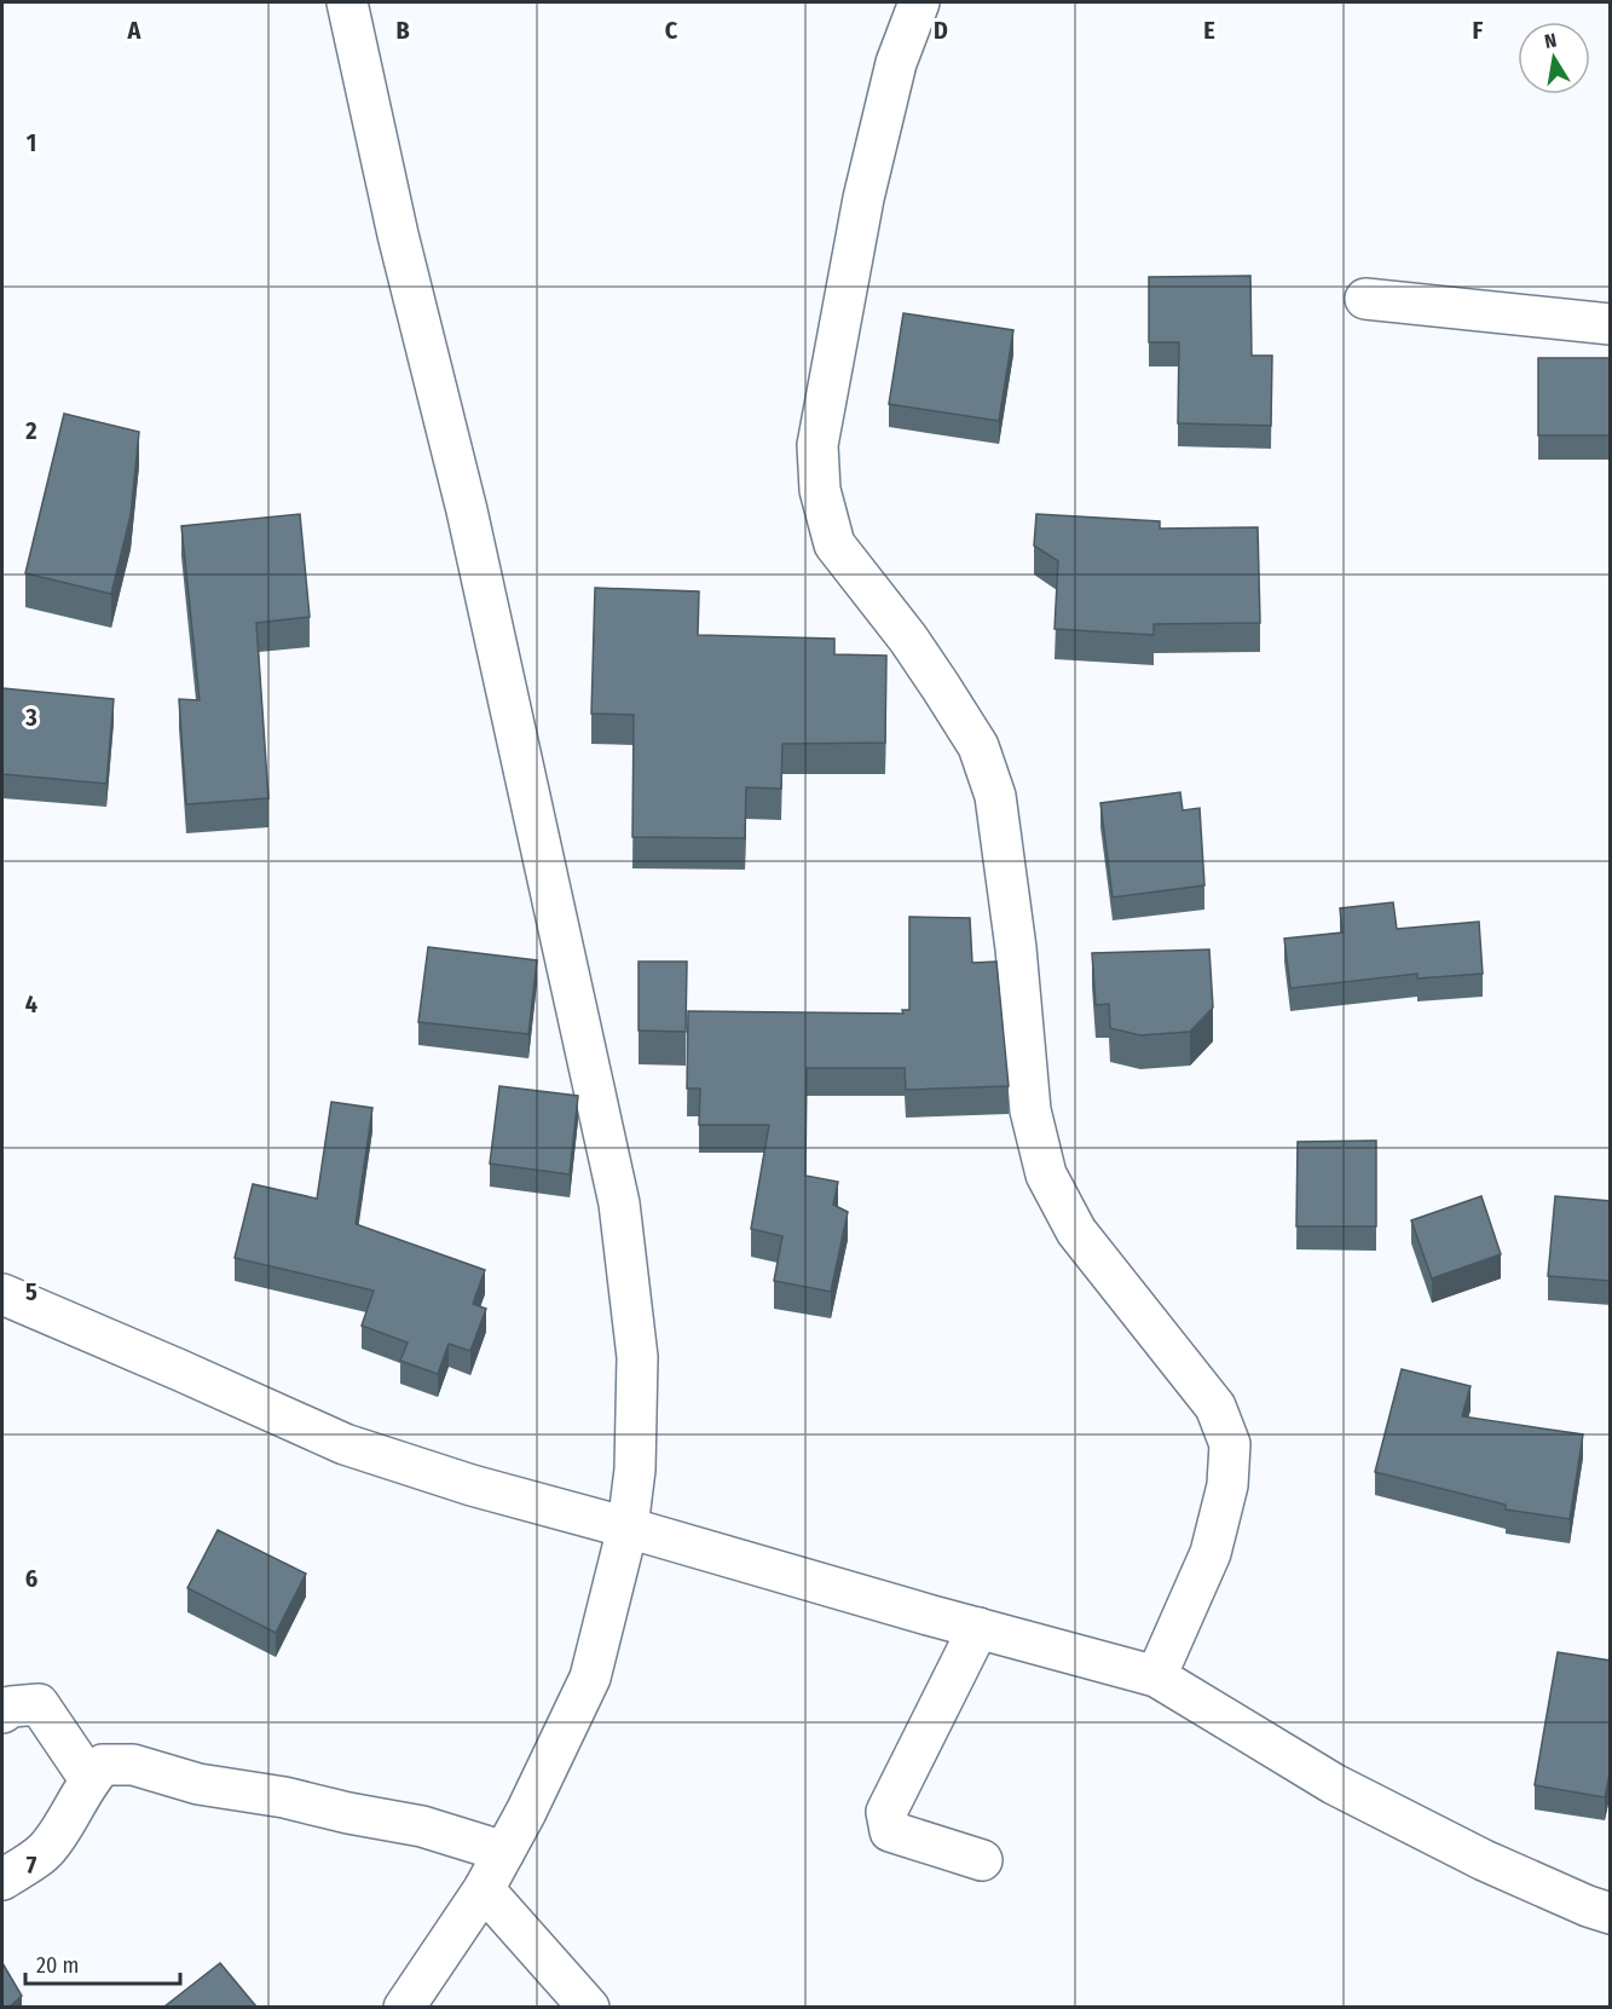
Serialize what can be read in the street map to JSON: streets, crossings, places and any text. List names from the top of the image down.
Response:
{
  "scale_bar": "20 m",
  "north": "top",
  "grid": {
    "columns": [
      "A",
      "B",
      "C",
      "D",
      "E",
      "F"
    ],
    "rows": [
      "1",
      "2",
      "3",
      "4",
      "5",
      "6",
      "7"
    ]
  }
}
